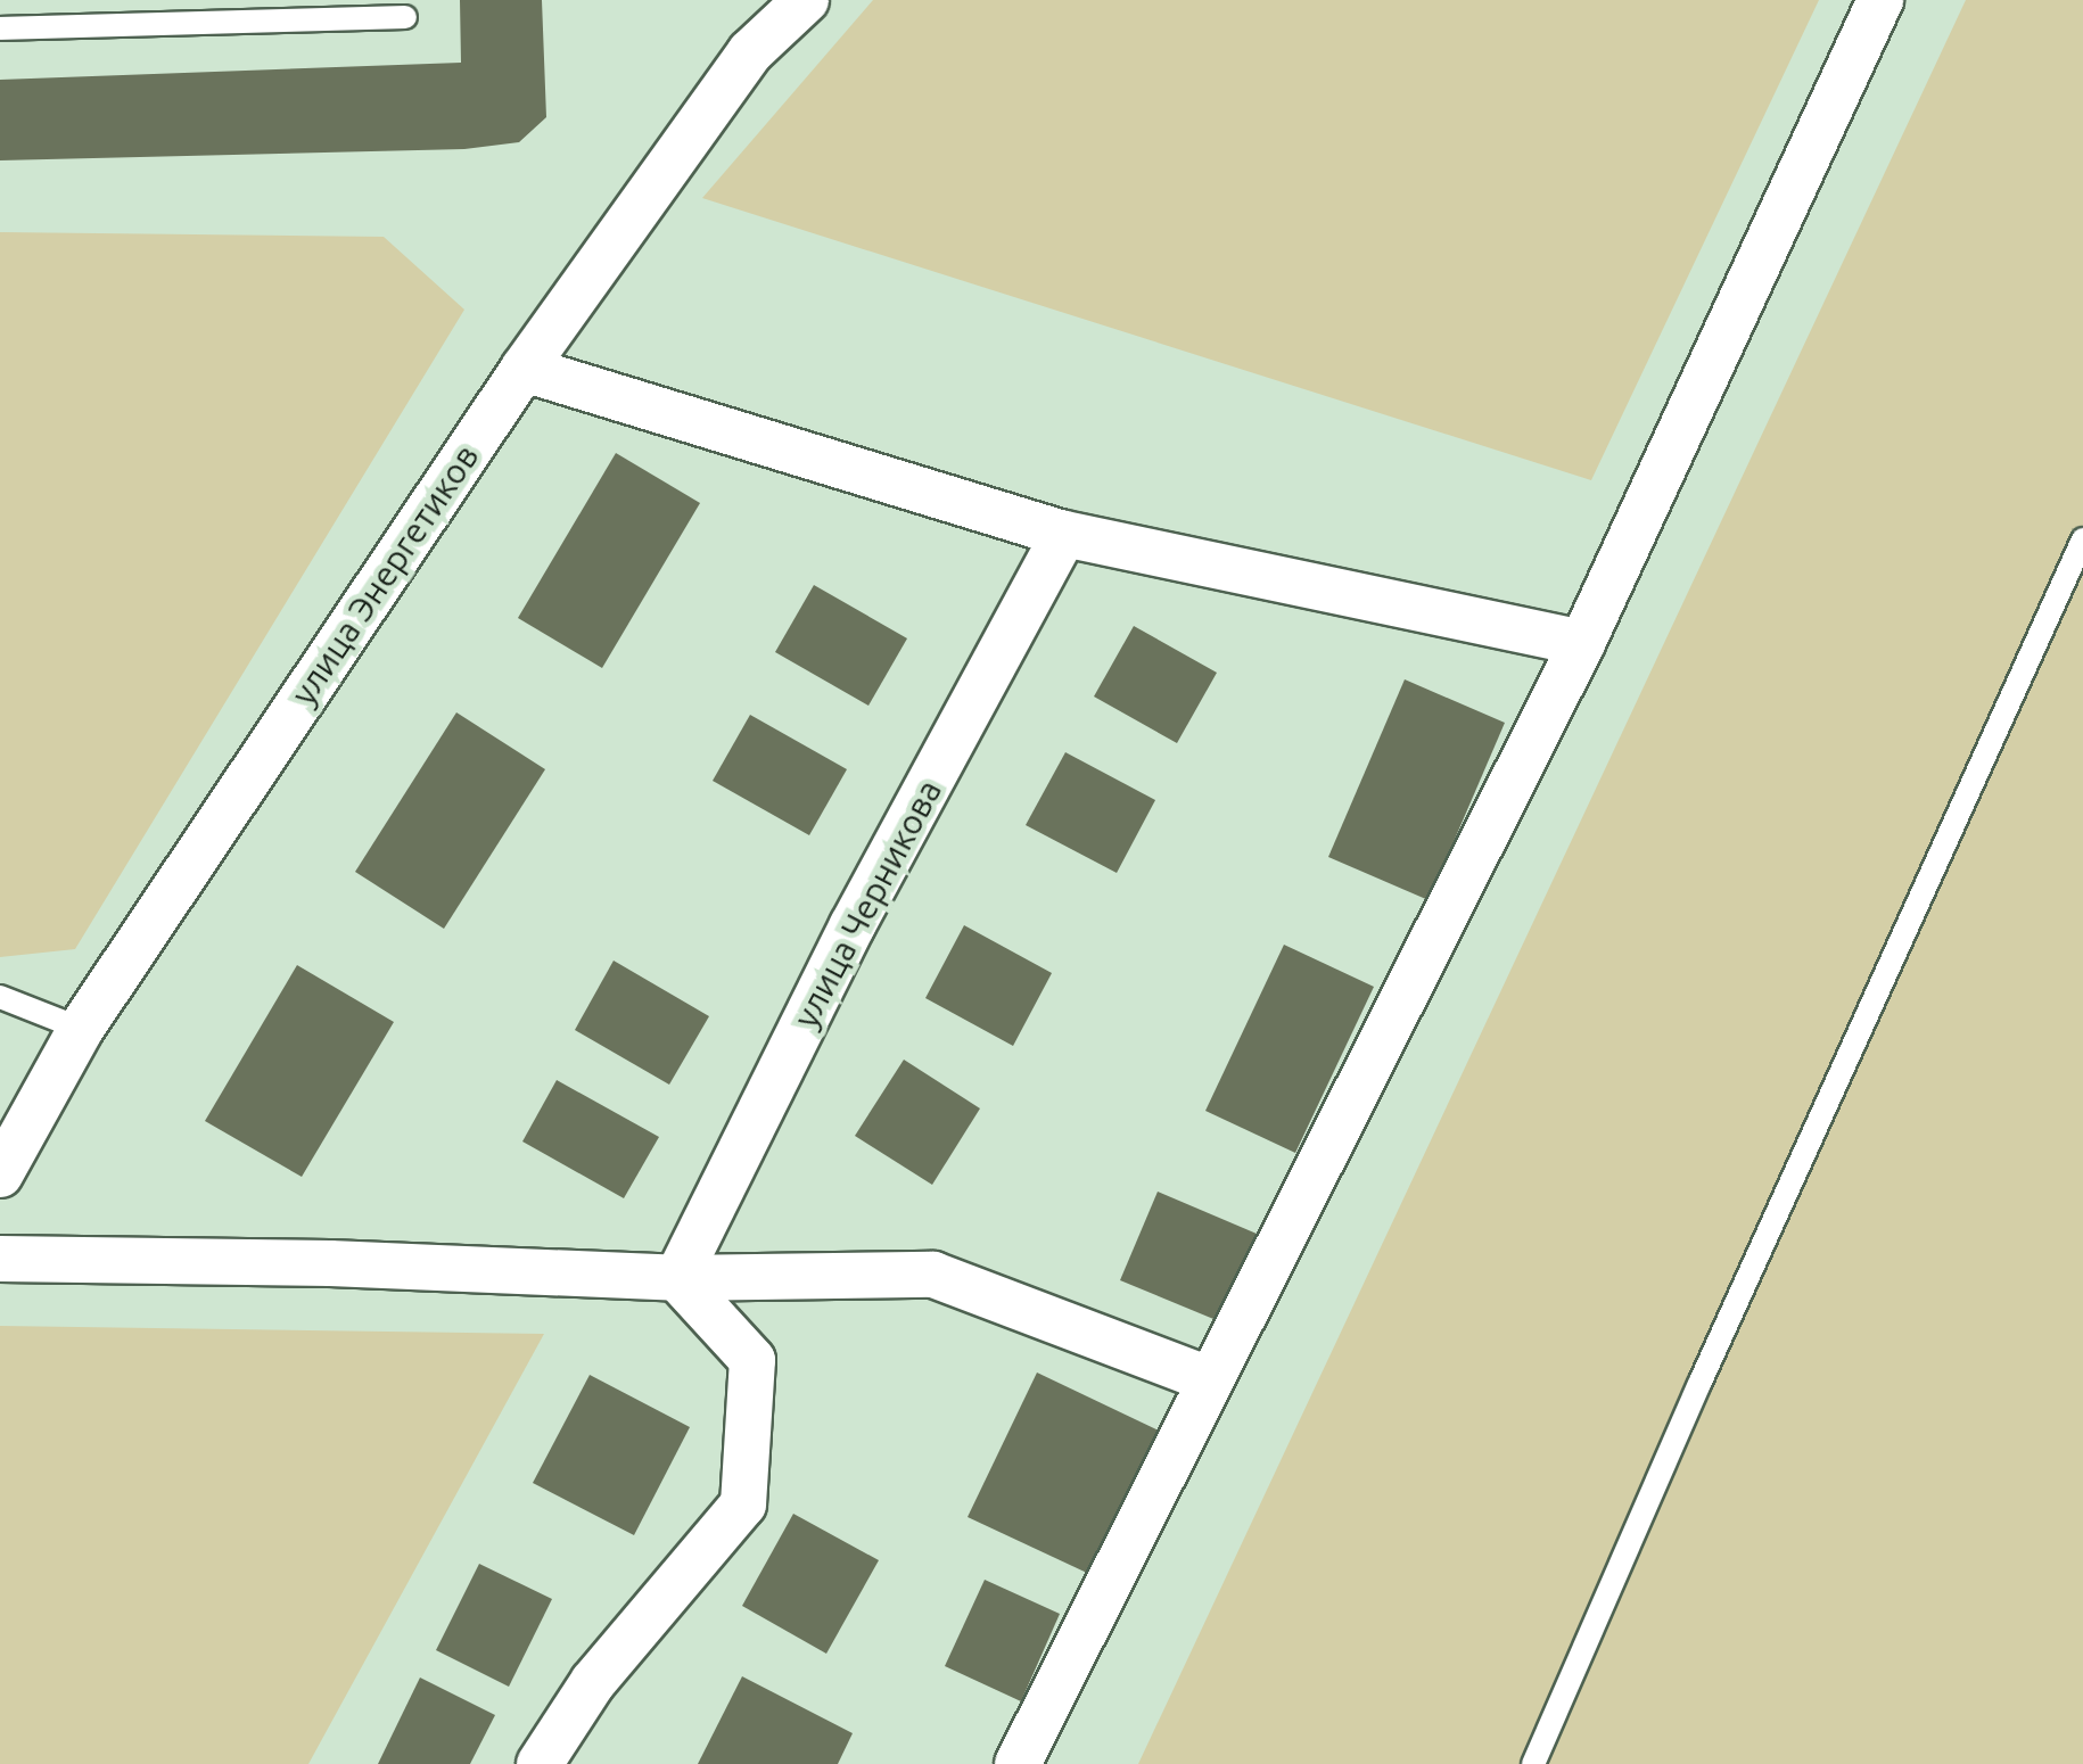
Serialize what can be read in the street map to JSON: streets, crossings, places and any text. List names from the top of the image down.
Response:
{
  "streets": {
    "street": ["улица Энергетиков", "улица Черникова"]
  }
}
